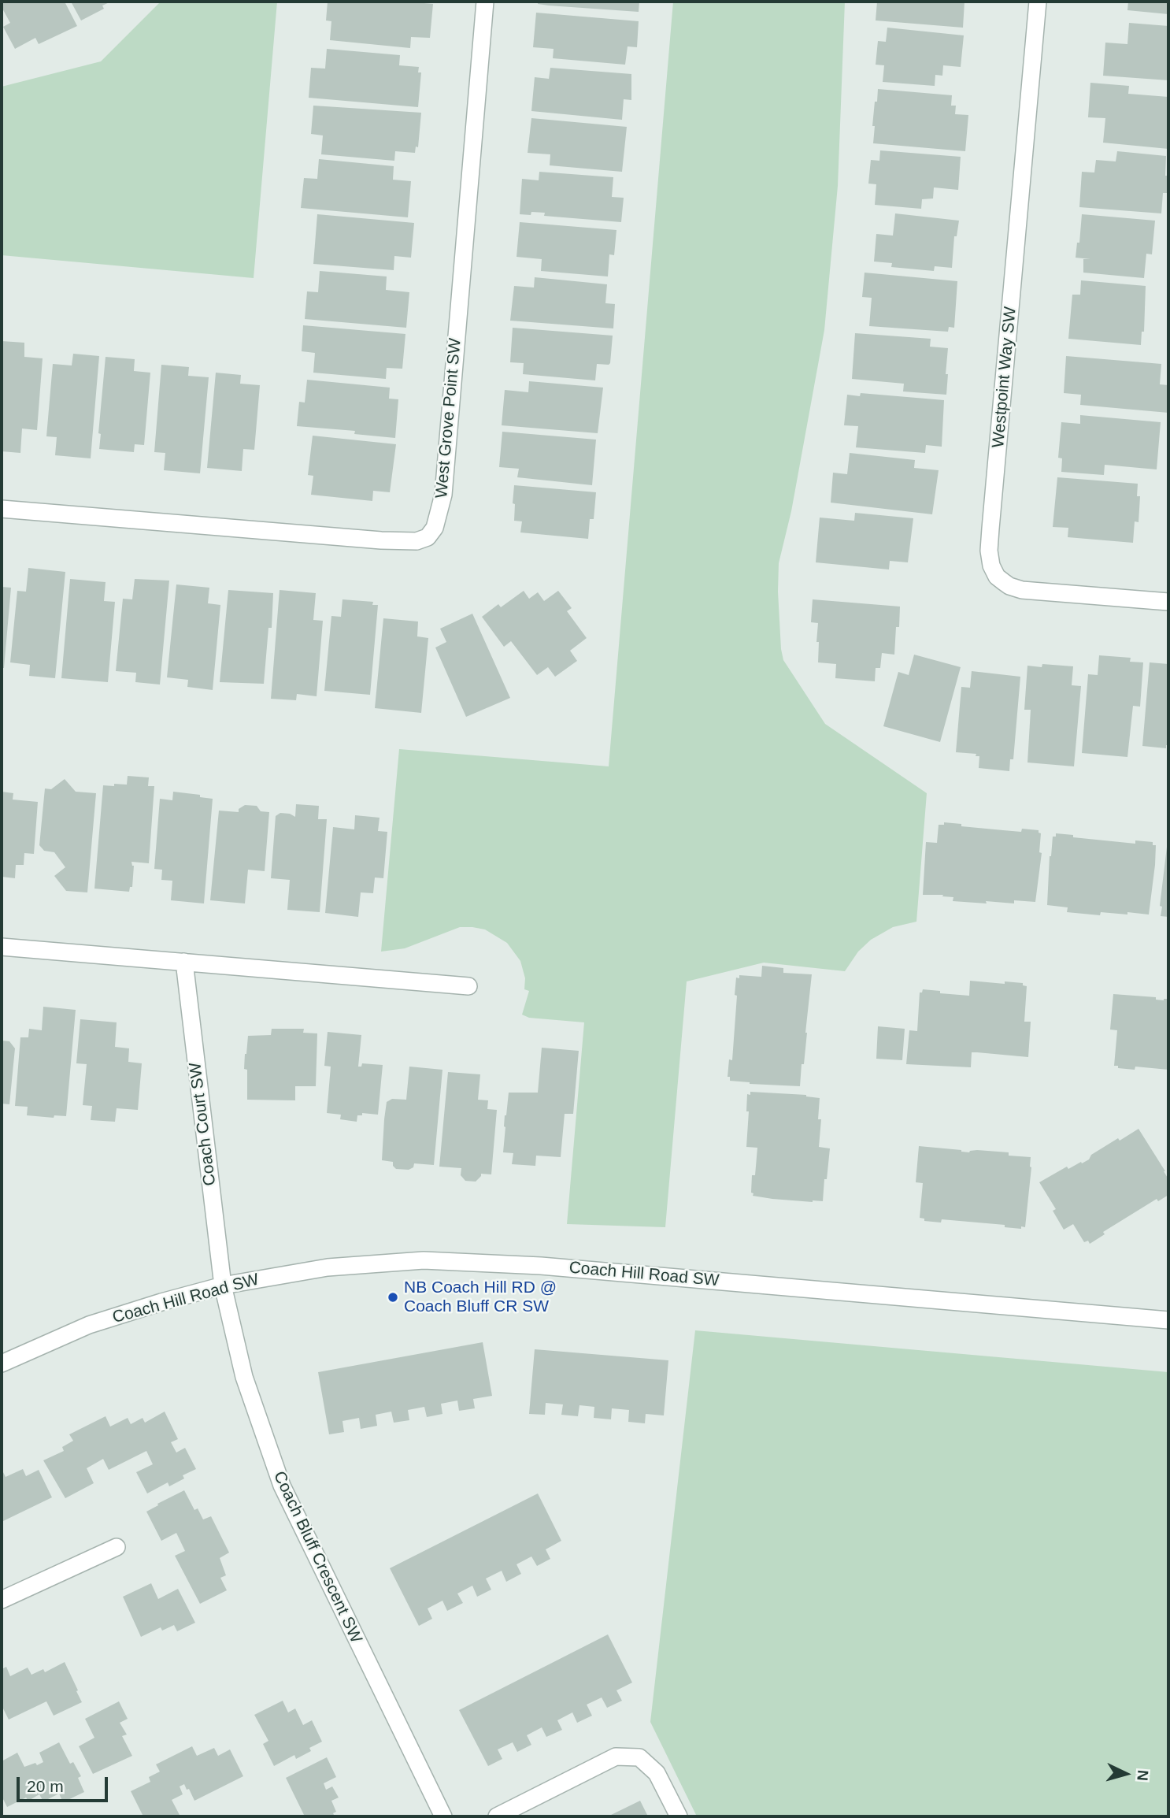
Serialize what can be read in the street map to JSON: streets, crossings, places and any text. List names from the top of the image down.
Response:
{
  "streets": {
    "street": [
      "Westpoint Way SW",
      "West Grove Point SW",
      "Coach Court SW",
      "Coach Hill Road SW",
      "Coach Bluff Crescent SW"
    ]
  },
  "crossings": [
    ["Coach Court SW", "Coach Hill Road SW"],
    ["Coach Court SW", "Coach Bluff Crescent SW"],
    ["Coach Hill Road SW", "Coach Bluff Crescent SW"]
  ],
  "places": ["NB Coach Hill RD @ Coach Bluff CR SW"],
  "scale_bar": "20 m",
  "north": "right"
}
